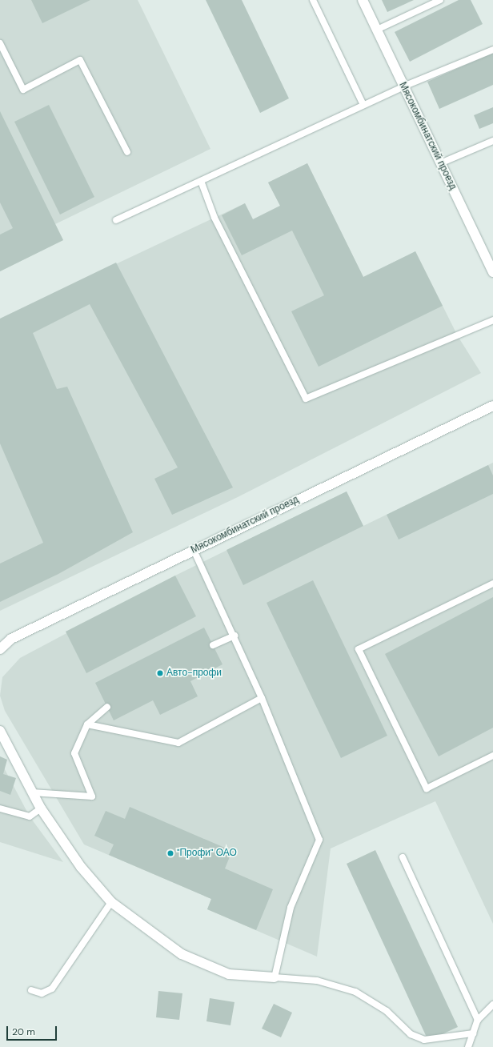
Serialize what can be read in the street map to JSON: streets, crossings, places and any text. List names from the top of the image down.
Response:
{
  "streets": {
    "street": ["Мясокомбинатский проезд"]
  },
  "places": ["Авто-профи", "\"Профи\" ОАО"],
  "scale_bar": "20 m"
}
